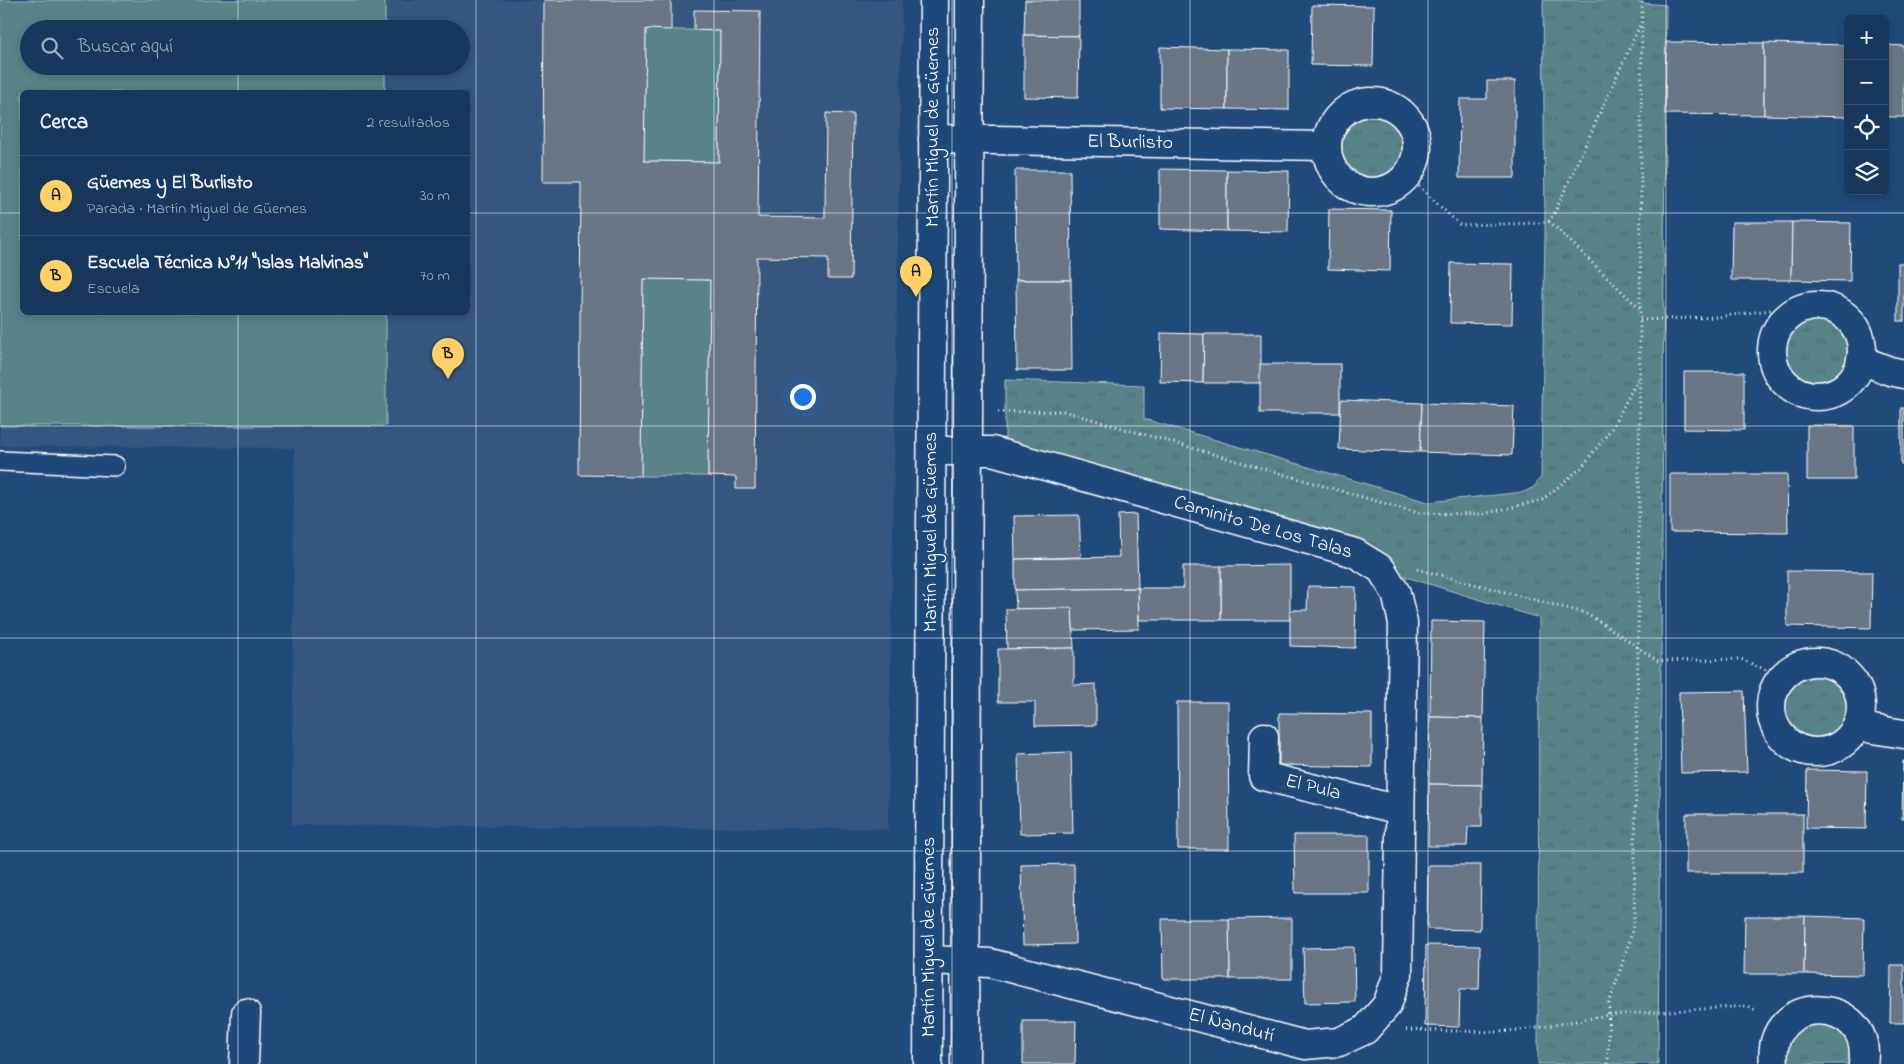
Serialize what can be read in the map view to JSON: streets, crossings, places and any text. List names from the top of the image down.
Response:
{
  "streets": {
    "street": [
      "Martín Miguel de Güemes",
      "El Burlisto",
      "Caminito De Los Talas",
      "El Pula",
      "El Ñandutí"
    ]
  },
  "crossings": [
    ["Martín Miguel de Güemes", "El Burlisto"],
    ["Martín Miguel de Güemes", "Caminito De Los Talas"],
    ["Martín Miguel de Güemes", "El Ñandutí"],
    ["Caminito De Los Talas", "El Pula"],
    ["Caminito De Los Talas", "El Ñandutí"],
    ["El Pula", "El Ñandutí"]
  ],
  "page": {
    "map_buttons": ["+", "−"],
    "search": "Buscar aquí",
    "heading": ["Cerca", "2 resultados"],
    "list": [
      {
        "mark": "A",
        "name": "Güemes y El Burlisto",
        "note": "Parada · Martín Miguel de Güemes",
        "value": "30 m"
      },
      {
        "mark": "B",
        "name": "Escuela Técnica N°11 \"Islas Malvinas\"",
        "note": "Escuela",
        "value": "70 m"
      }
    ],
    "pins": ["A", "B"]
  }
}
